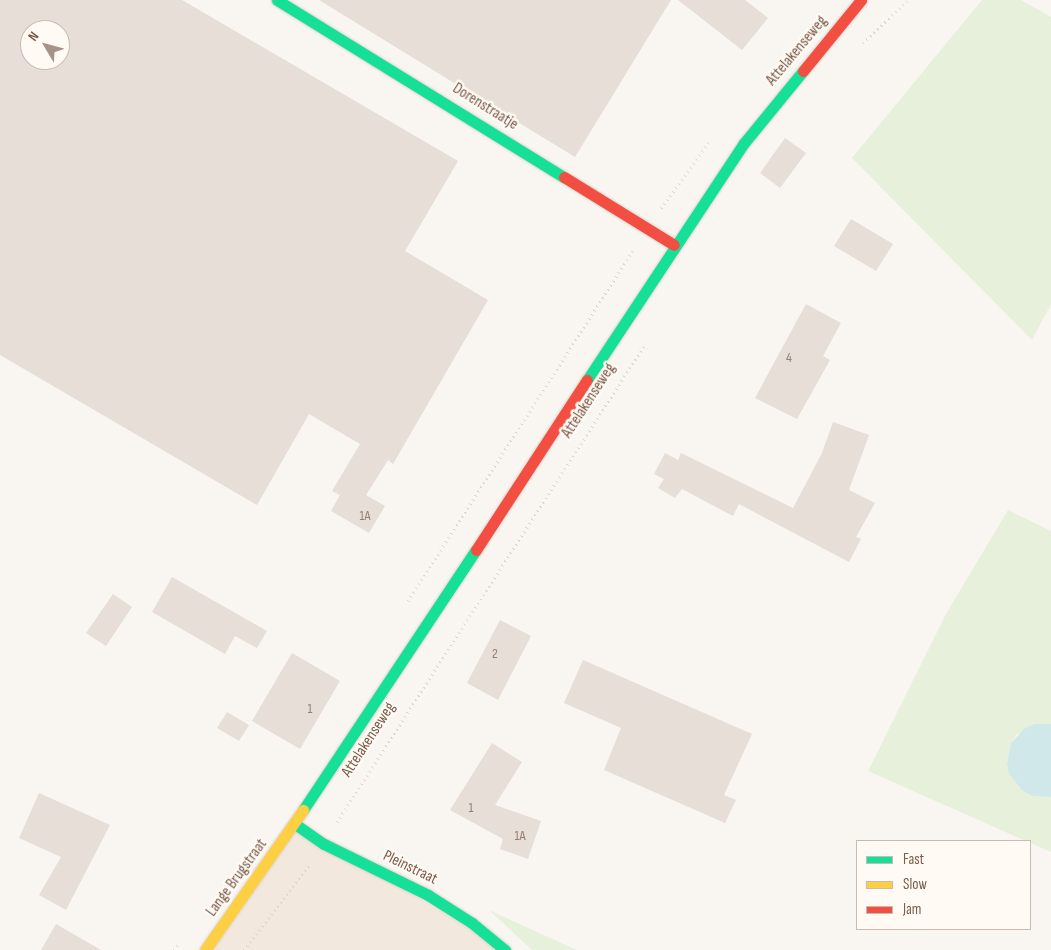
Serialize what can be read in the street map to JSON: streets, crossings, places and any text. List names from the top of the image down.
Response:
{
  "streets": {
    "street": [
      "Attelakenseweg",
      "Dorenstraatje",
      "Pleinstraat",
      "Lange Brugstraat"
    ]
  },
  "crossings": [
    ["Attelakenseweg", "Dorenstraatje"],
    ["Attelakenseweg", "Pleinstraat"],
    ["Attelakenseweg", "Lange Brugstraat"],
    ["Pleinstraat", "Lange Brugstraat"]
  ],
  "house_numbers": [
    "4",
    "1A",
    "2",
    "1",
    "1",
    "1A"
  ],
  "legend": ["Fast", "Slow", "Jam"],
  "north": "top left"
}
